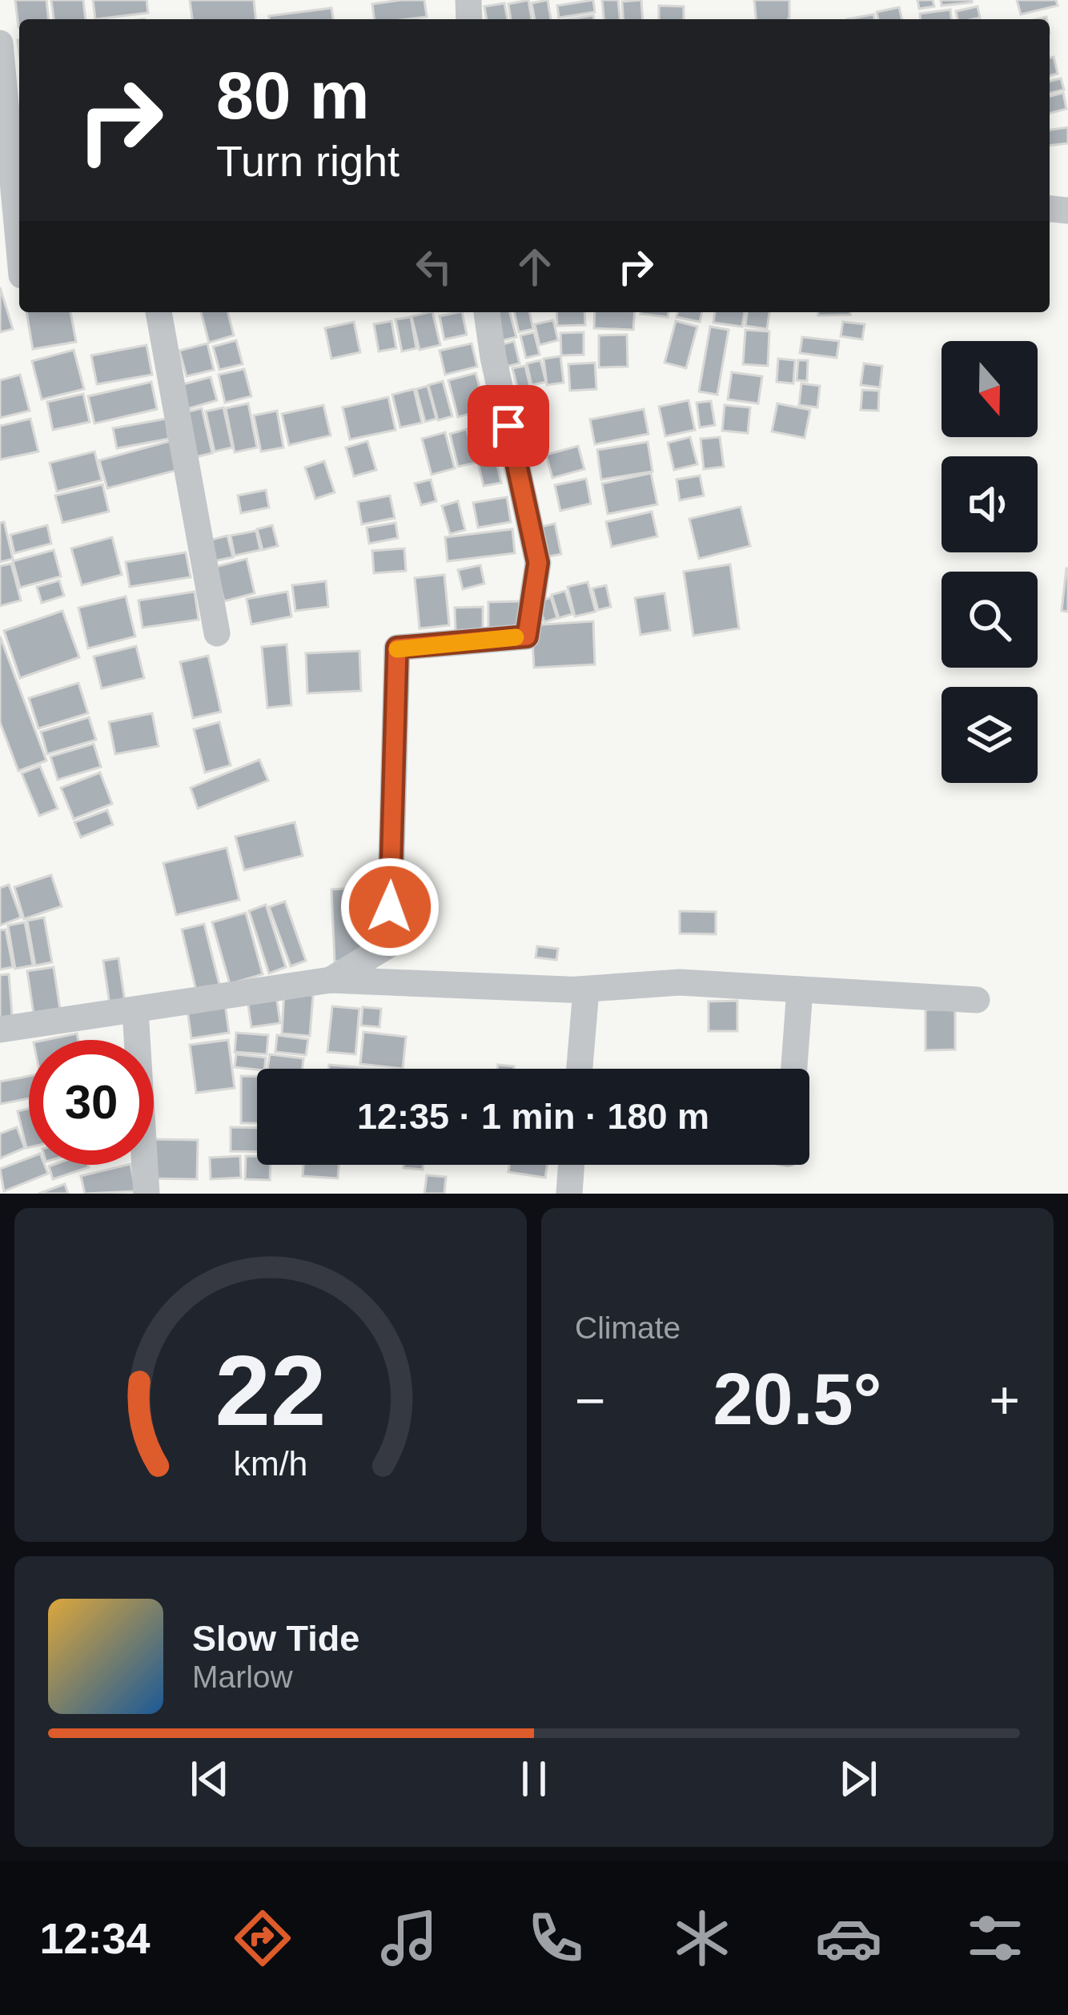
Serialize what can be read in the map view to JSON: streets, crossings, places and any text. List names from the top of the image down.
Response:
{
  "north": "bottom",
  "page": {
    "turn": ["80 m", "Turn right"],
    "limit": "30",
    "trip": "12:35 · 1 min · 180 m",
    "tile": "Climate",
    "heat": ["−", "20.5°", "+"],
    "song": ["Slow Tide", "Marlow"],
    "tabs": "12:34",
    "gauge": ["22", "km/h"]
  }
}
